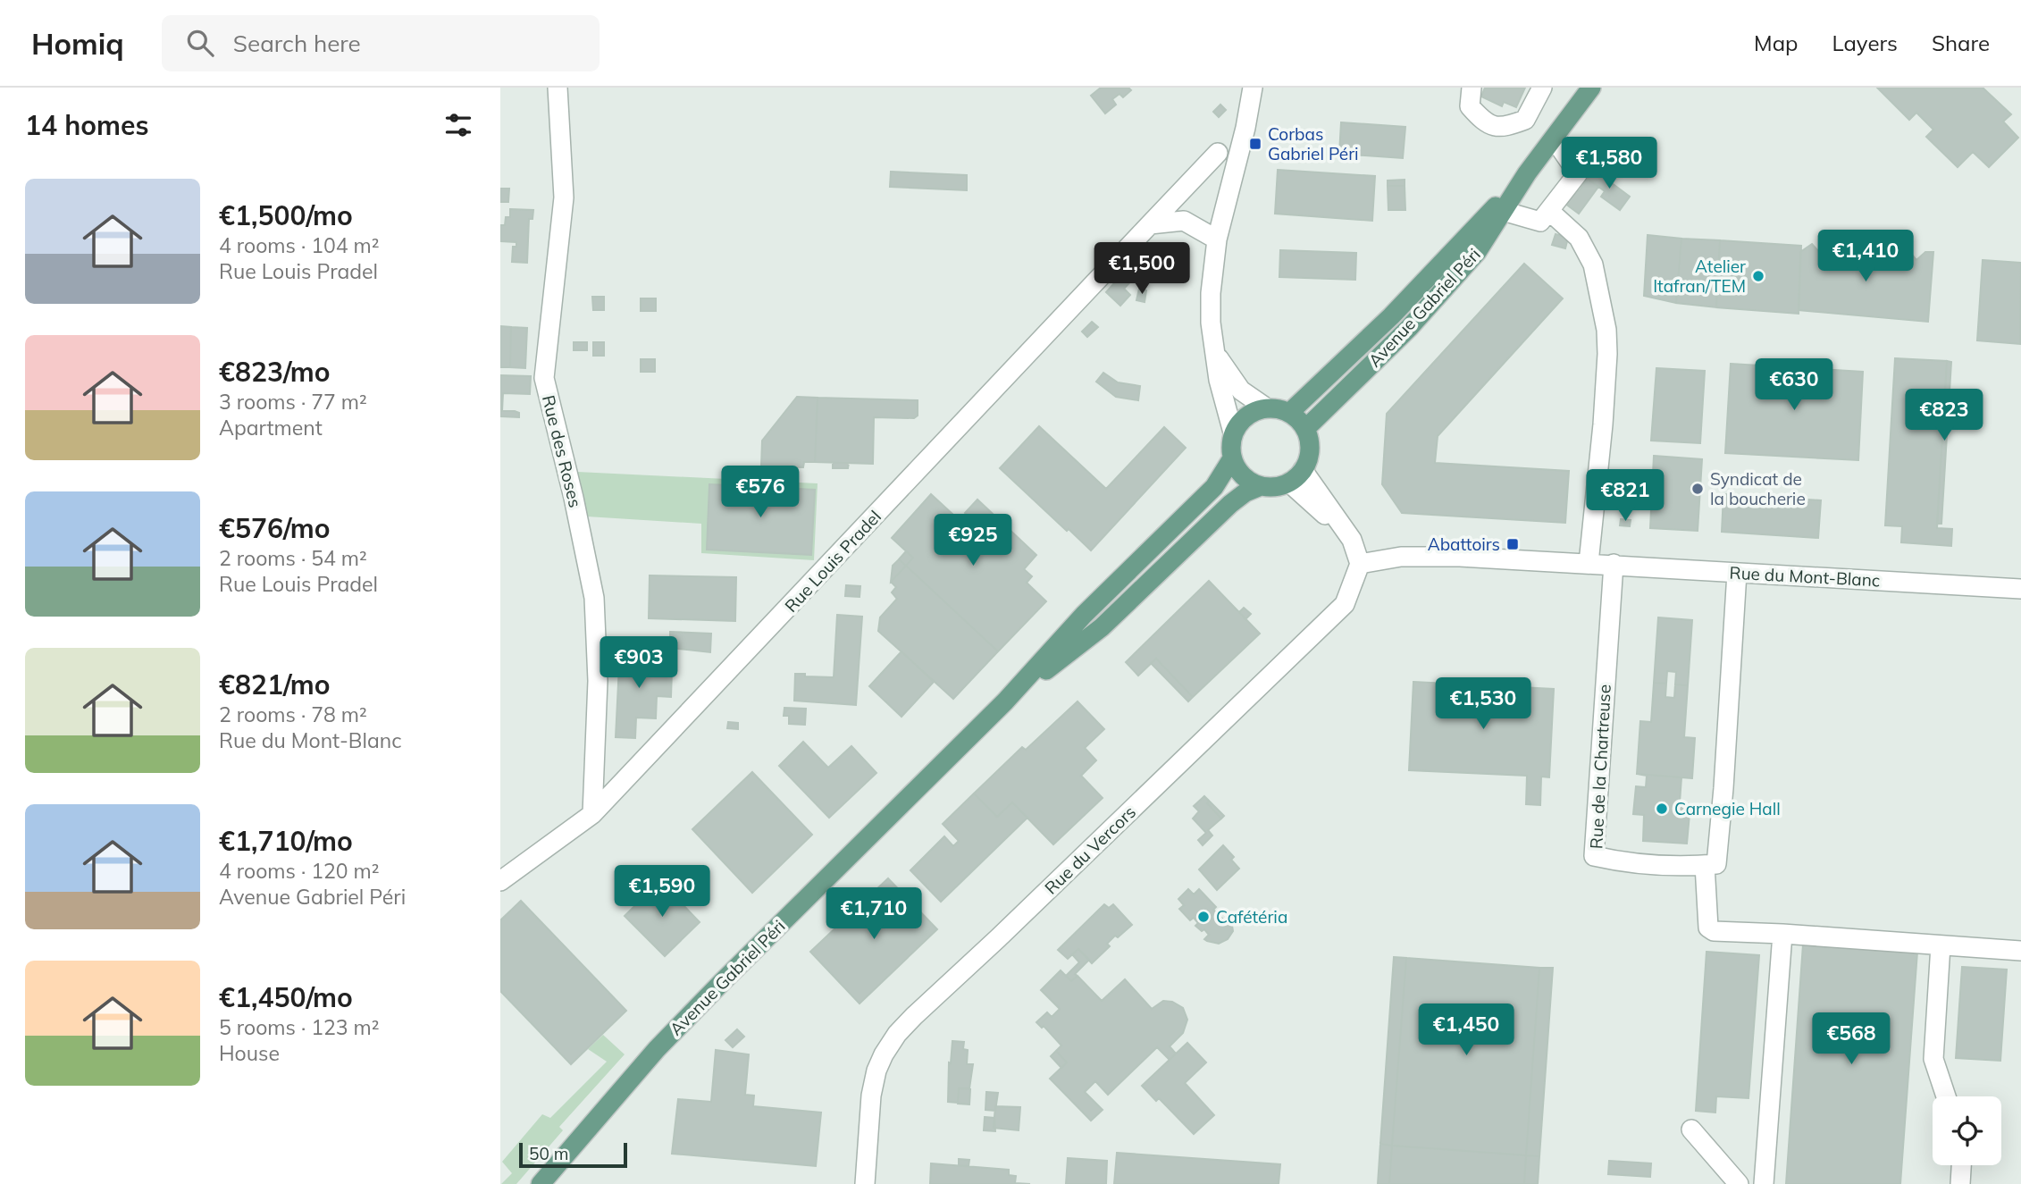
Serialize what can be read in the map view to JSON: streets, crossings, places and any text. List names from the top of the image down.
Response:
{
  "streets": {
    "main road": ["Avenue Gabriel Péri"],
    "street": [
      "Rue des Roses",
      "Rue Louis Pradel",
      "Rue du Mont-Blanc",
      "Rue de la Chartreuse",
      "Rue du Vercors"
    ]
  },
  "crossings": [
    ["Rue des Roses", "Rue Louis Pradel"],
    ["Rue du Mont-Blanc", "Rue de la Chartreuse"],
    ["Rue du Mont-Blanc", "Rue du Vercors"]
  ],
  "places": {
    "transit": ["Corbas Gabriel Péri", "Abattoirs"],
    "other": [
      "Atelier Itafran/TEM",
      "Syndicat de la boucherie",
      "Carnegie Hall",
      "Cafétéria"
    ]
  },
  "scale_bar": "50 m",
  "page": {
    "header": "Homiq",
    "search": "Search here",
    "nav": ["Map", "Layers", "Share"],
    "heading": "14 homes",
    "price": [
      "€1,580",
      "€1,410",
      "€1,500",
      "€630",
      "€823",
      "€576",
      "€821",
      "€925",
      "€903",
      "€1,530",
      "€1,590",
      "€1,710",
      "€1,450",
      "€568"
    ],
    "list": [
      {
        "name": "€1,500/mo",
        "note": "4 rooms · 104 m² · Rue Louis Pradel"
      },
      {
        "name": "€823/mo",
        "note": "3 rooms · 77 m² · Apartment"
      },
      {
        "name": "€576/mo",
        "note": "2 rooms · 54 m² · Rue Louis Pradel"
      },
      {
        "name": "€821/mo",
        "note": "2 rooms · 78 m² · Rue du Mont-Blanc"
      },
      {
        "name": "€1,710/mo",
        "note": "4 rooms · 120 m² · Avenue Gabriel Péri"
      },
      {
        "name": "€1,450/mo",
        "note": "5 rooms · 123 m² · House"
      }
    ],
    "scale": "50 m"
  }
}
